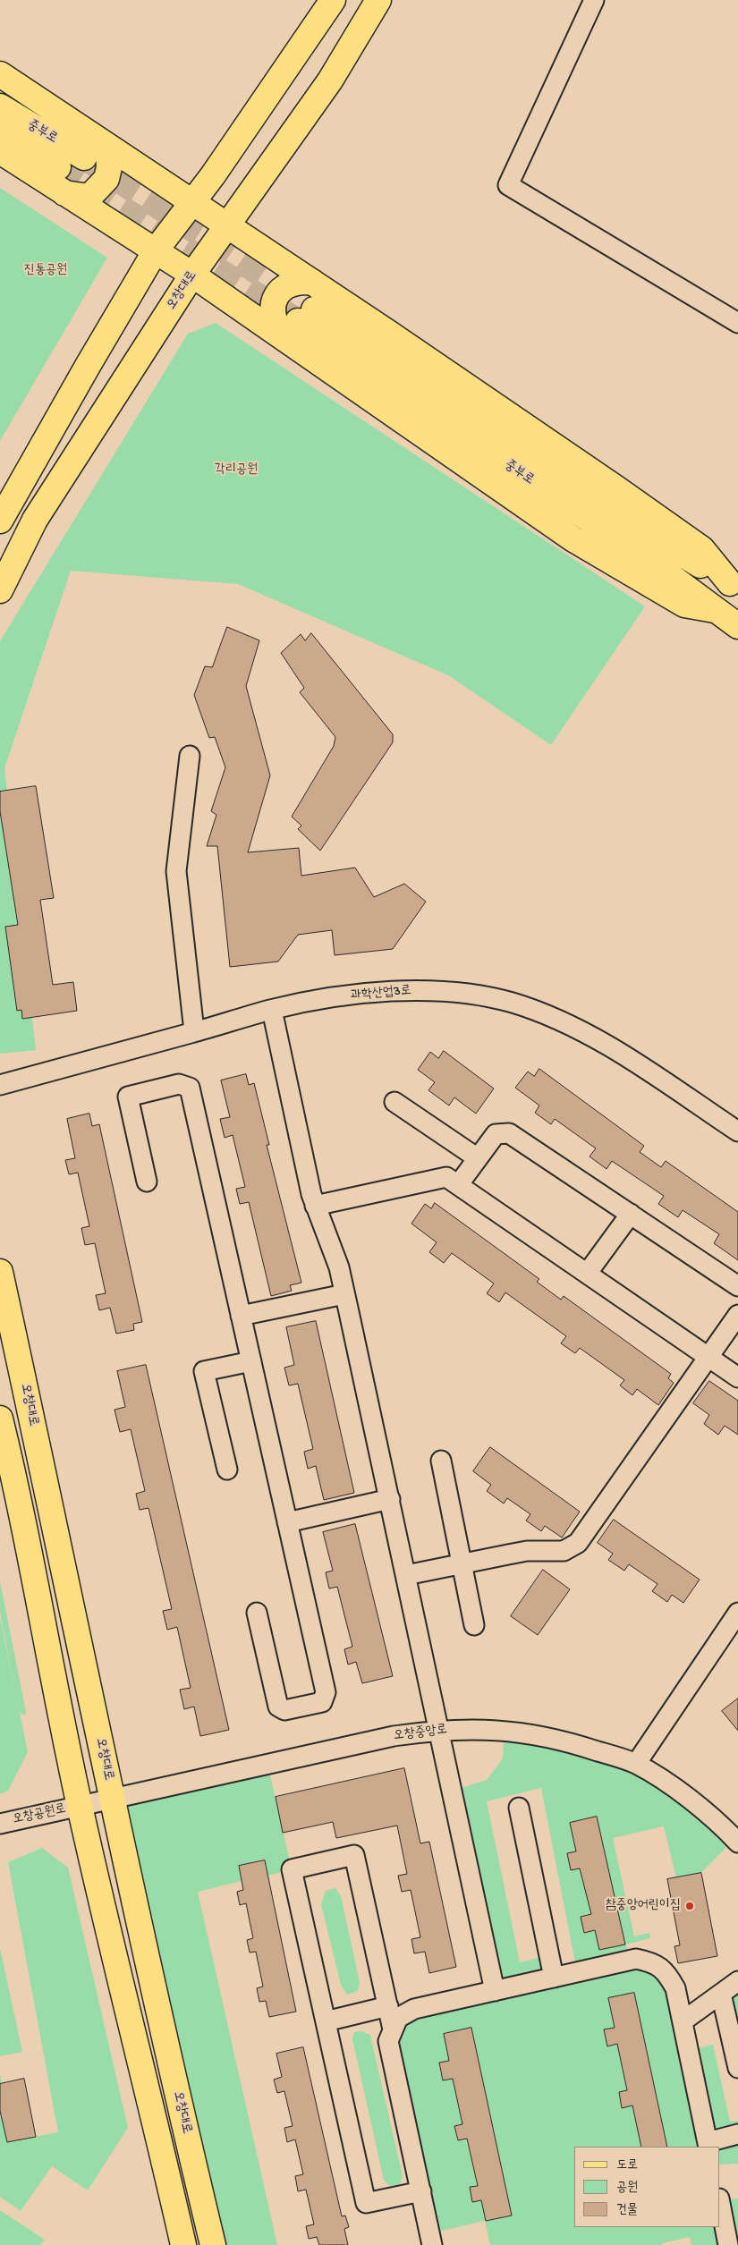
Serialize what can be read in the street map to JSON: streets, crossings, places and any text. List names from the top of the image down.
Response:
{
  "streets": {
    "main road": ["중부로", "오창대로"],
    "street": ["과학산업3로", "오창중앙로", "오창공원로"]
  },
  "crossings": [
    ["오창대로", "오창중앙로"],
    ["오창대로", "오창공원로"],
    ["오창중앙로", "오창공원로"]
  ],
  "parks": ["진통공원", "각리공원"],
  "places": ["참중앙어린이집"],
  "legend": ["도로", "공원", "건물"]
}
